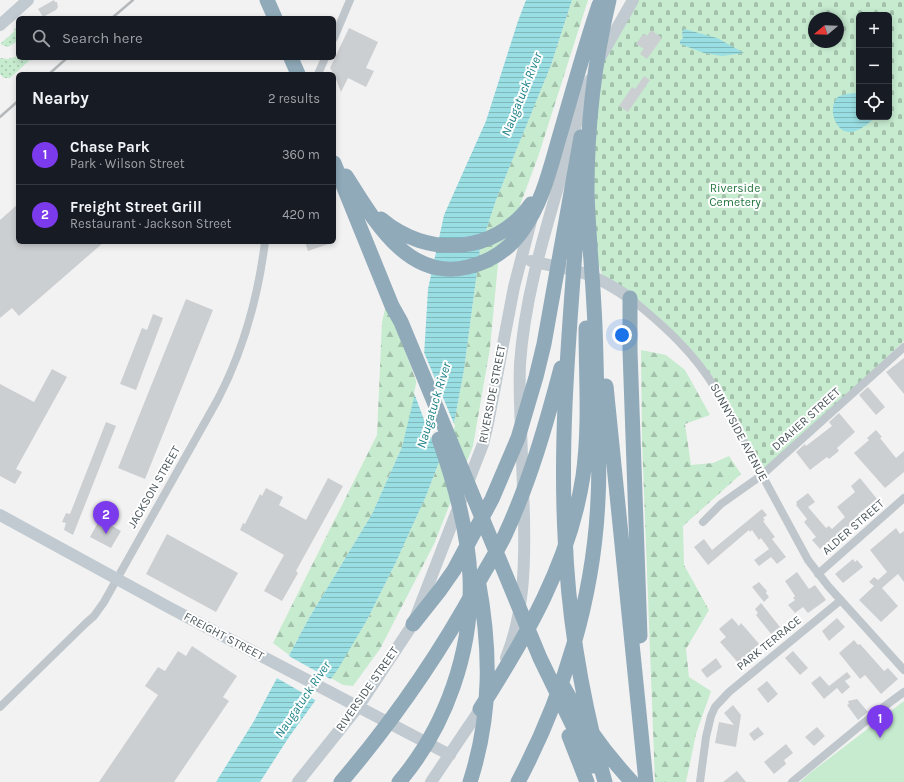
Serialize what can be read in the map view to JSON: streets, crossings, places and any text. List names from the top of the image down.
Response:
{
  "streets": {
    "street": [
      "RIVERSIDE STREET",
      "DRAHER STREET",
      "SUNNYSIDE AVENUE",
      "JACKSON STREET",
      "ALDER STREET",
      "FREIGHT STREET",
      "PARK TERRACE"
    ]
  },
  "crossings": [
    ["RIVERSIDE STREET", "SUNNYSIDE AVENUE"],
    ["RIVERSIDE STREET", "FREIGHT STREET"],
    ["DRAHER STREET", "SUNNYSIDE AVENUE"],
    ["SUNNYSIDE AVENUE", "ALDER STREET"],
    ["SUNNYSIDE AVENUE", "PARK TERRACE"],
    ["JACKSON STREET", "FREIGHT STREET"]
  ],
  "water": ["Naugatuck River"],
  "parks": ["Riverside Cemetery"],
  "north": "left",
  "page": {
    "map_buttons": ["+", "−"],
    "search": "Search here",
    "heading": ["Nearby", "2 results"],
    "list": [
      {
        "mark": "1",
        "name": "Chase Park",
        "note": "Park · Wilson Street",
        "value": "360 m"
      },
      {
        "mark": "2",
        "name": "Freight Street Grill",
        "note": "Restaurant · Jackson Street",
        "value": "420 m"
      }
    ],
    "pins": ["2", "1"]
  }
}
